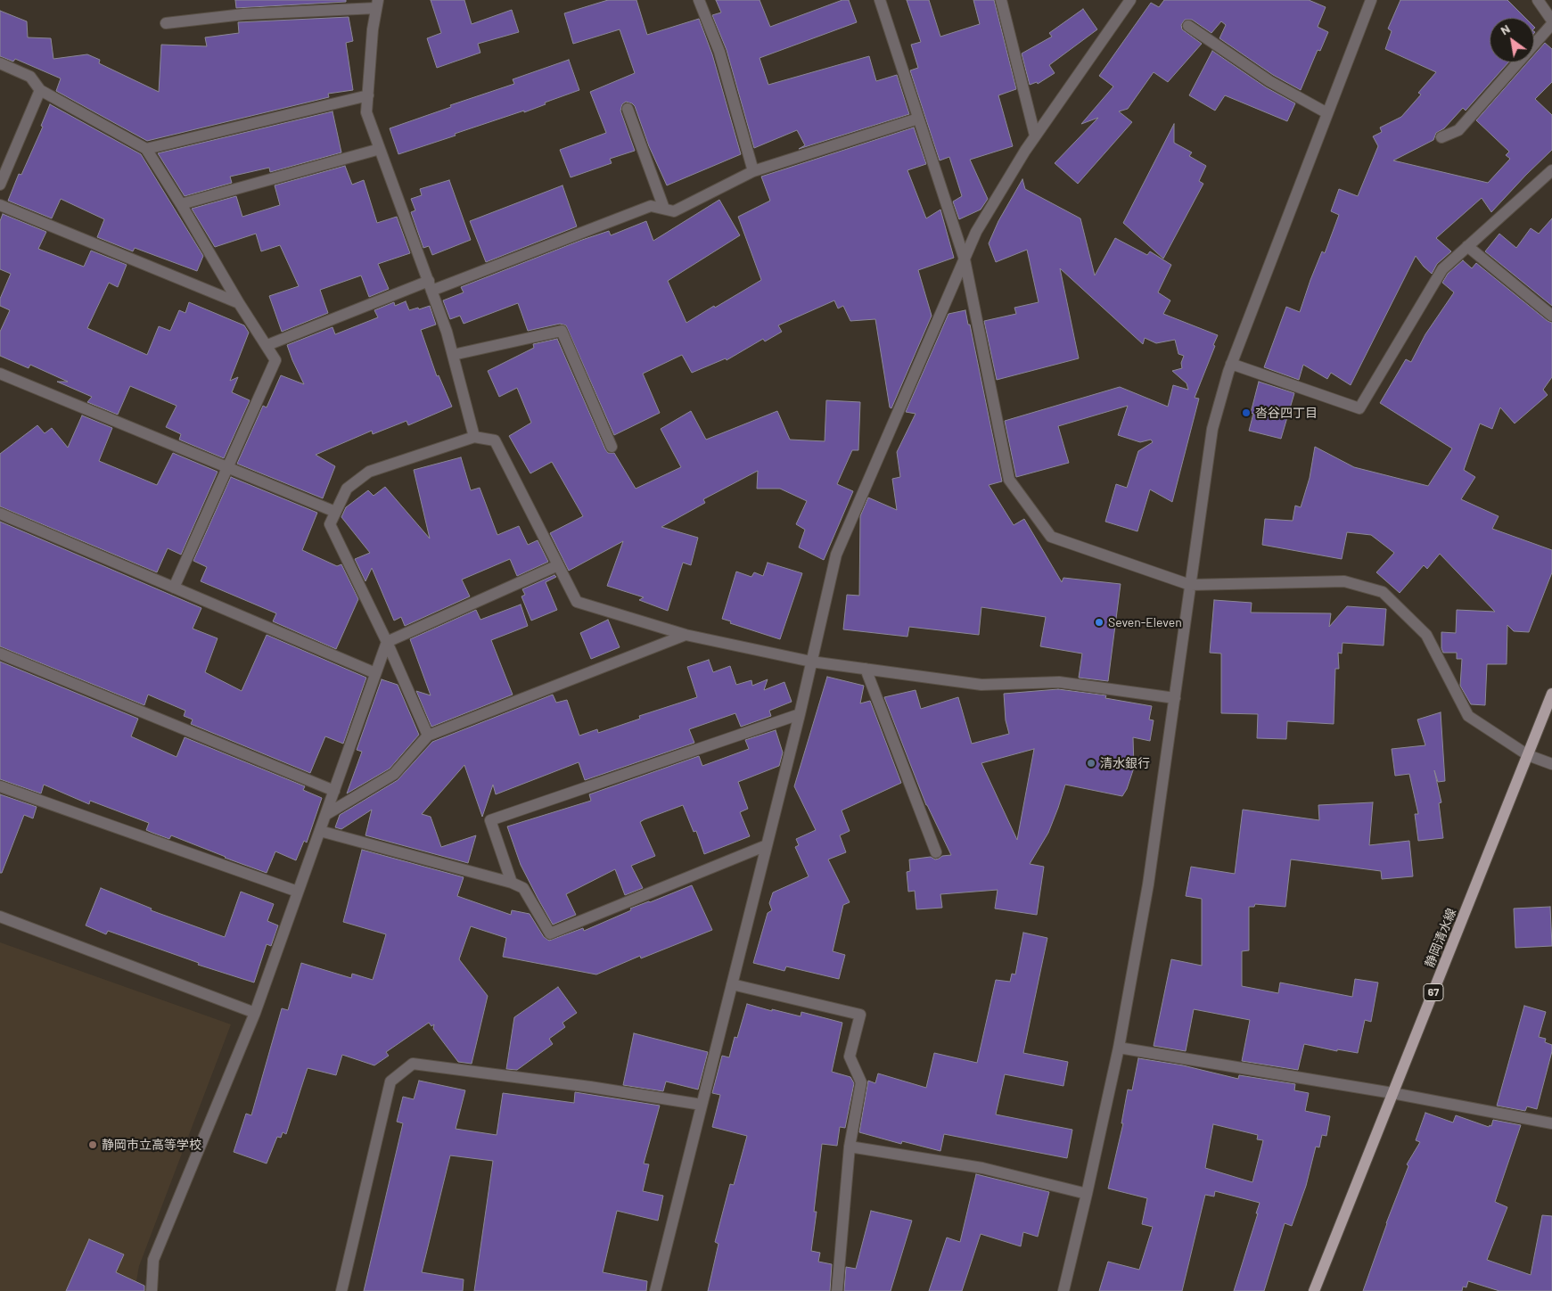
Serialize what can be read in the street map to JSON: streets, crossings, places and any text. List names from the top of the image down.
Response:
{
  "streets": {
    "main road": ["静岡清水線", "67"]
  },
  "places": [
    "沓谷四丁目",
    "Seven-Eleven",
    "清水銀行",
    "静岡市立高等学校"
  ],
  "north": "top left"
}
